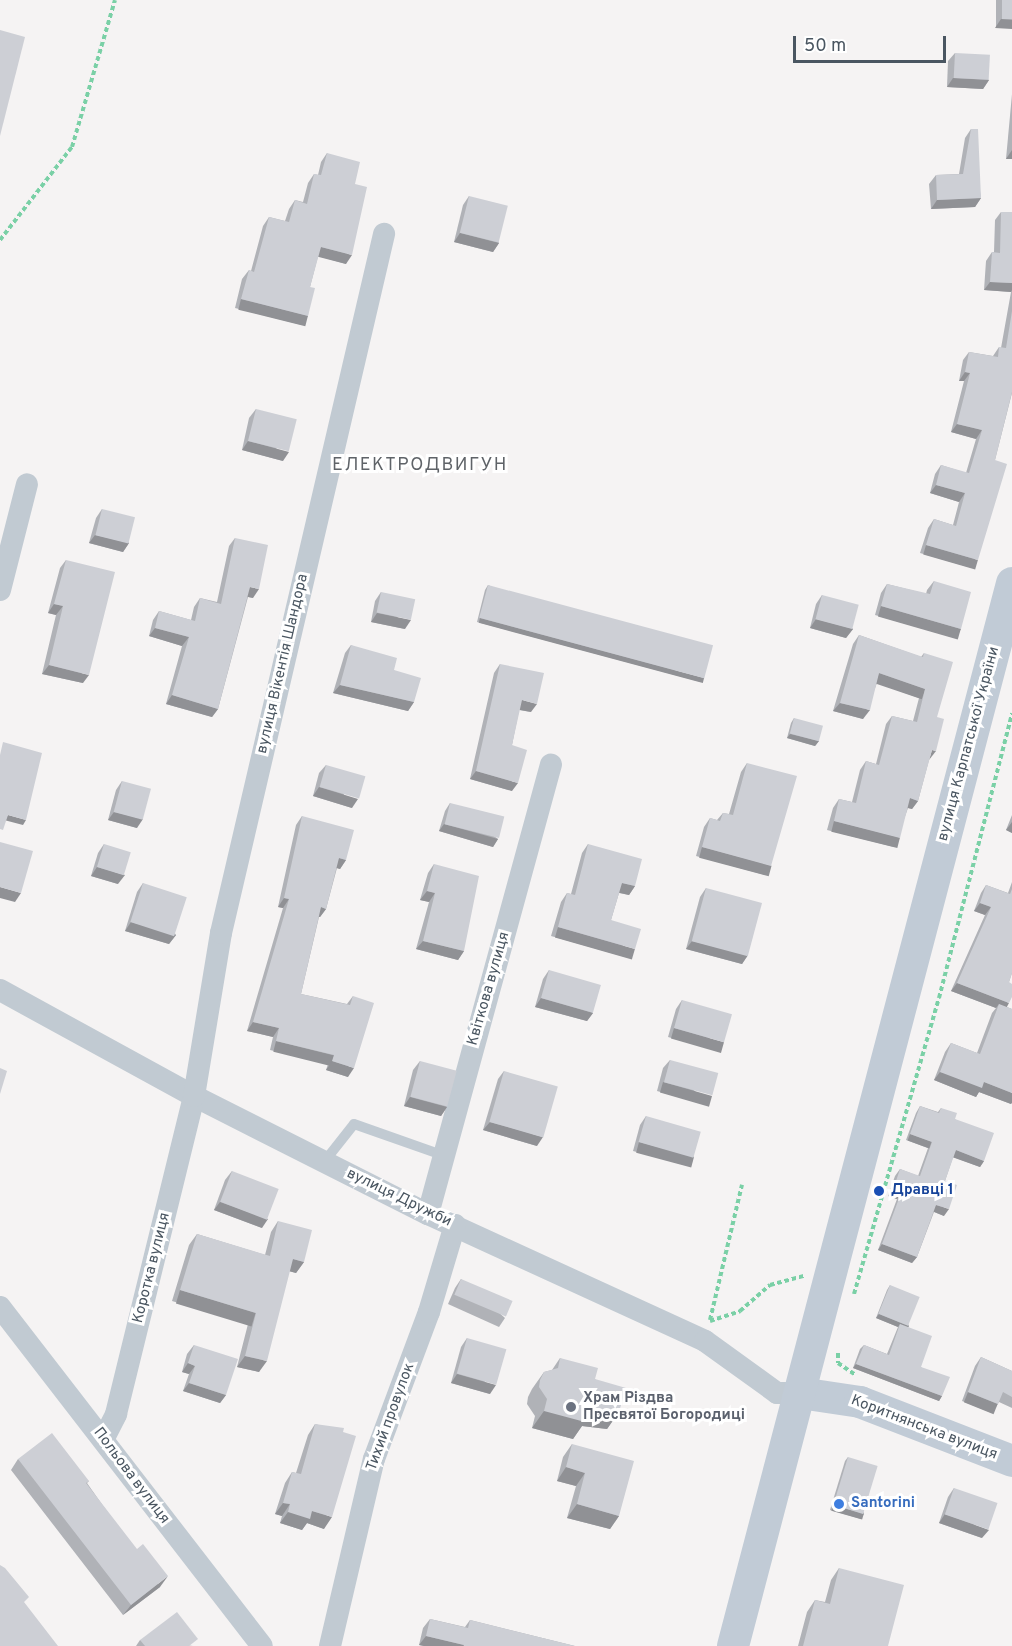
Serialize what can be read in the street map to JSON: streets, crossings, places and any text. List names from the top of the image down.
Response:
{
  "streets": {
    "main road": ["вулиця Карпатської України", "Коритнянська вулиця"],
    "street": [
      "вулиця Вікентія Шандора",
      "Квіткова вулиця",
      "вулиця Дружби",
      "Коротка вулиця",
      "Тихий провулок",
      "Польова вулиця"
    ]
  },
  "crossings": [
    ["вулиця Вікентія Шандора", "вулиця Дружби"],
    ["вулиця Вікентія Шандора", "Коротка вулиця"],
    ["вулиця Карпатської України", "вулиця Дружби"],
    ["вулиця Карпатської України", "Коритнянська вулиця"],
    ["Квіткова вулиця", "вулиця Дружби"],
    ["вулиця Дружби", "Коротка вулиця"],
    ["вулиця Дружби", "Тихий провулок"],
    ["вулиця Дружби", "Коритнянська вулиця"],
    ["Коротка вулиця", "Польова вулиця"]
  ],
  "districts": ["ЕЛЕКТРОДВИГУН"],
  "places": ["Дравці 1", "Храм Різдва Пресвятої Богородиці", "Santorini"],
  "scale_bar": "50 m"
}
